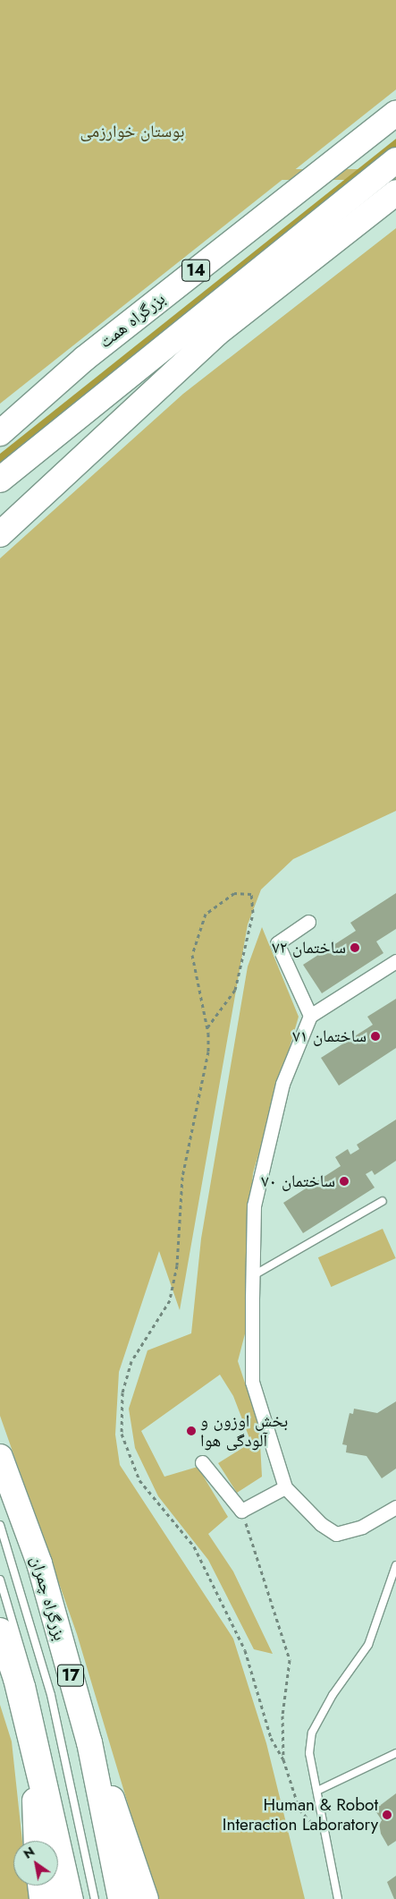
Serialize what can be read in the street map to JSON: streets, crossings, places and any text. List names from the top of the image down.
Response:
{
  "streets": {
    "highway": [
      "14",
      "بزرگراه همت",
      "بزرگراه چمران",
      "17"
    ]
  },
  "parks": ["بوستان خوارزمی"],
  "places": [
    "ساختمان ۷۲",
    "ساختمان ۷۱",
    "ساختمان ۷۰",
    "بخش اوزون و آلودگی هوا",
    "Human & Robot Interaction Laboratory"
  ],
  "north": "top left"
}
